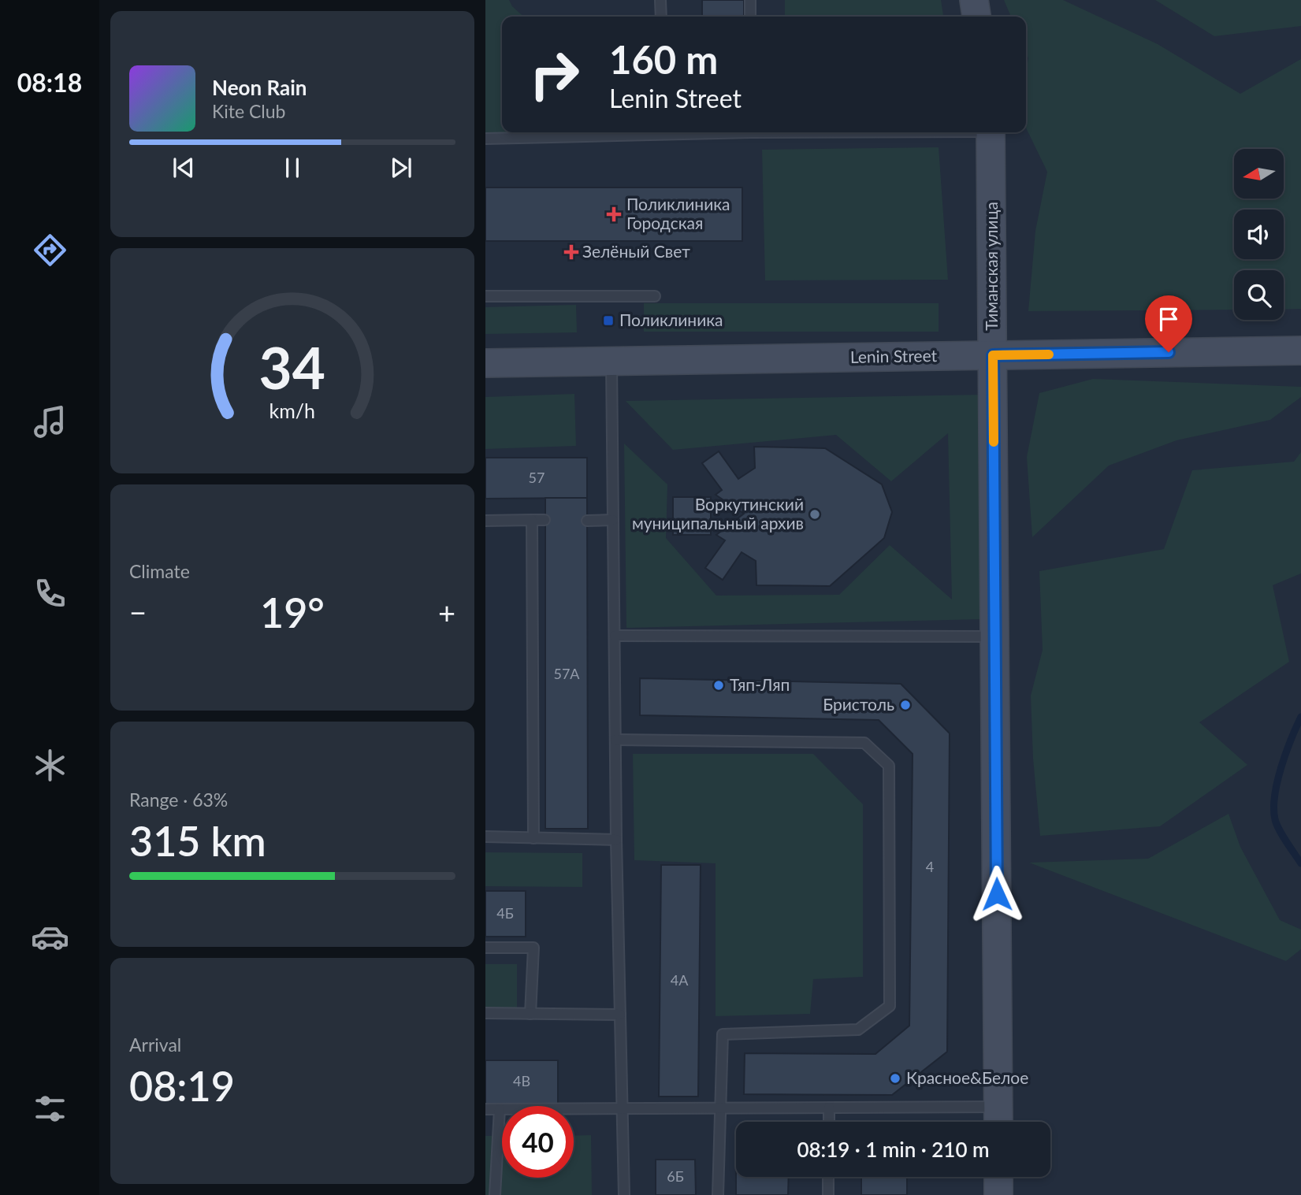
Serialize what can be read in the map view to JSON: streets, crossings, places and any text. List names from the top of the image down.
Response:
{
  "streets": {
    "street": ["Тиманская улица", "Lenin Street"]
  },
  "crossings": [
    ["Тиманская улица", "Lenin Street"]
  ],
  "places": {
    "health": ["Поликлиника Городская", "Зелёный Свет"],
    "transit": ["Поликлиника"],
    "other": [
      "Воркутинский муниципальный архив",
      "Тяп-Ляп",
      "Бристоль",
      "Красное&Белое"
    ]
  },
  "house_numbers": [
    "57",
    "57А",
    "4",
    "4Б",
    "4А",
    "4В",
    "6Б"
  ],
  "north": "left",
  "page": {
    "tabs": "08:18",
    "turn": ["160 m", "Lenin Street"],
    "song": ["Neon Rain", "Kite Club"],
    "tile": [
      "Climate",
      ["Range · 63%", "315 km"],
      ["Arrival", "08:19"]
    ],
    "heat": ["−", "19°", "+"],
    "limit": "40",
    "trip": "08:19 · 1 min · 210 m",
    "gauge": ["34", "km/h"]
  }
}
